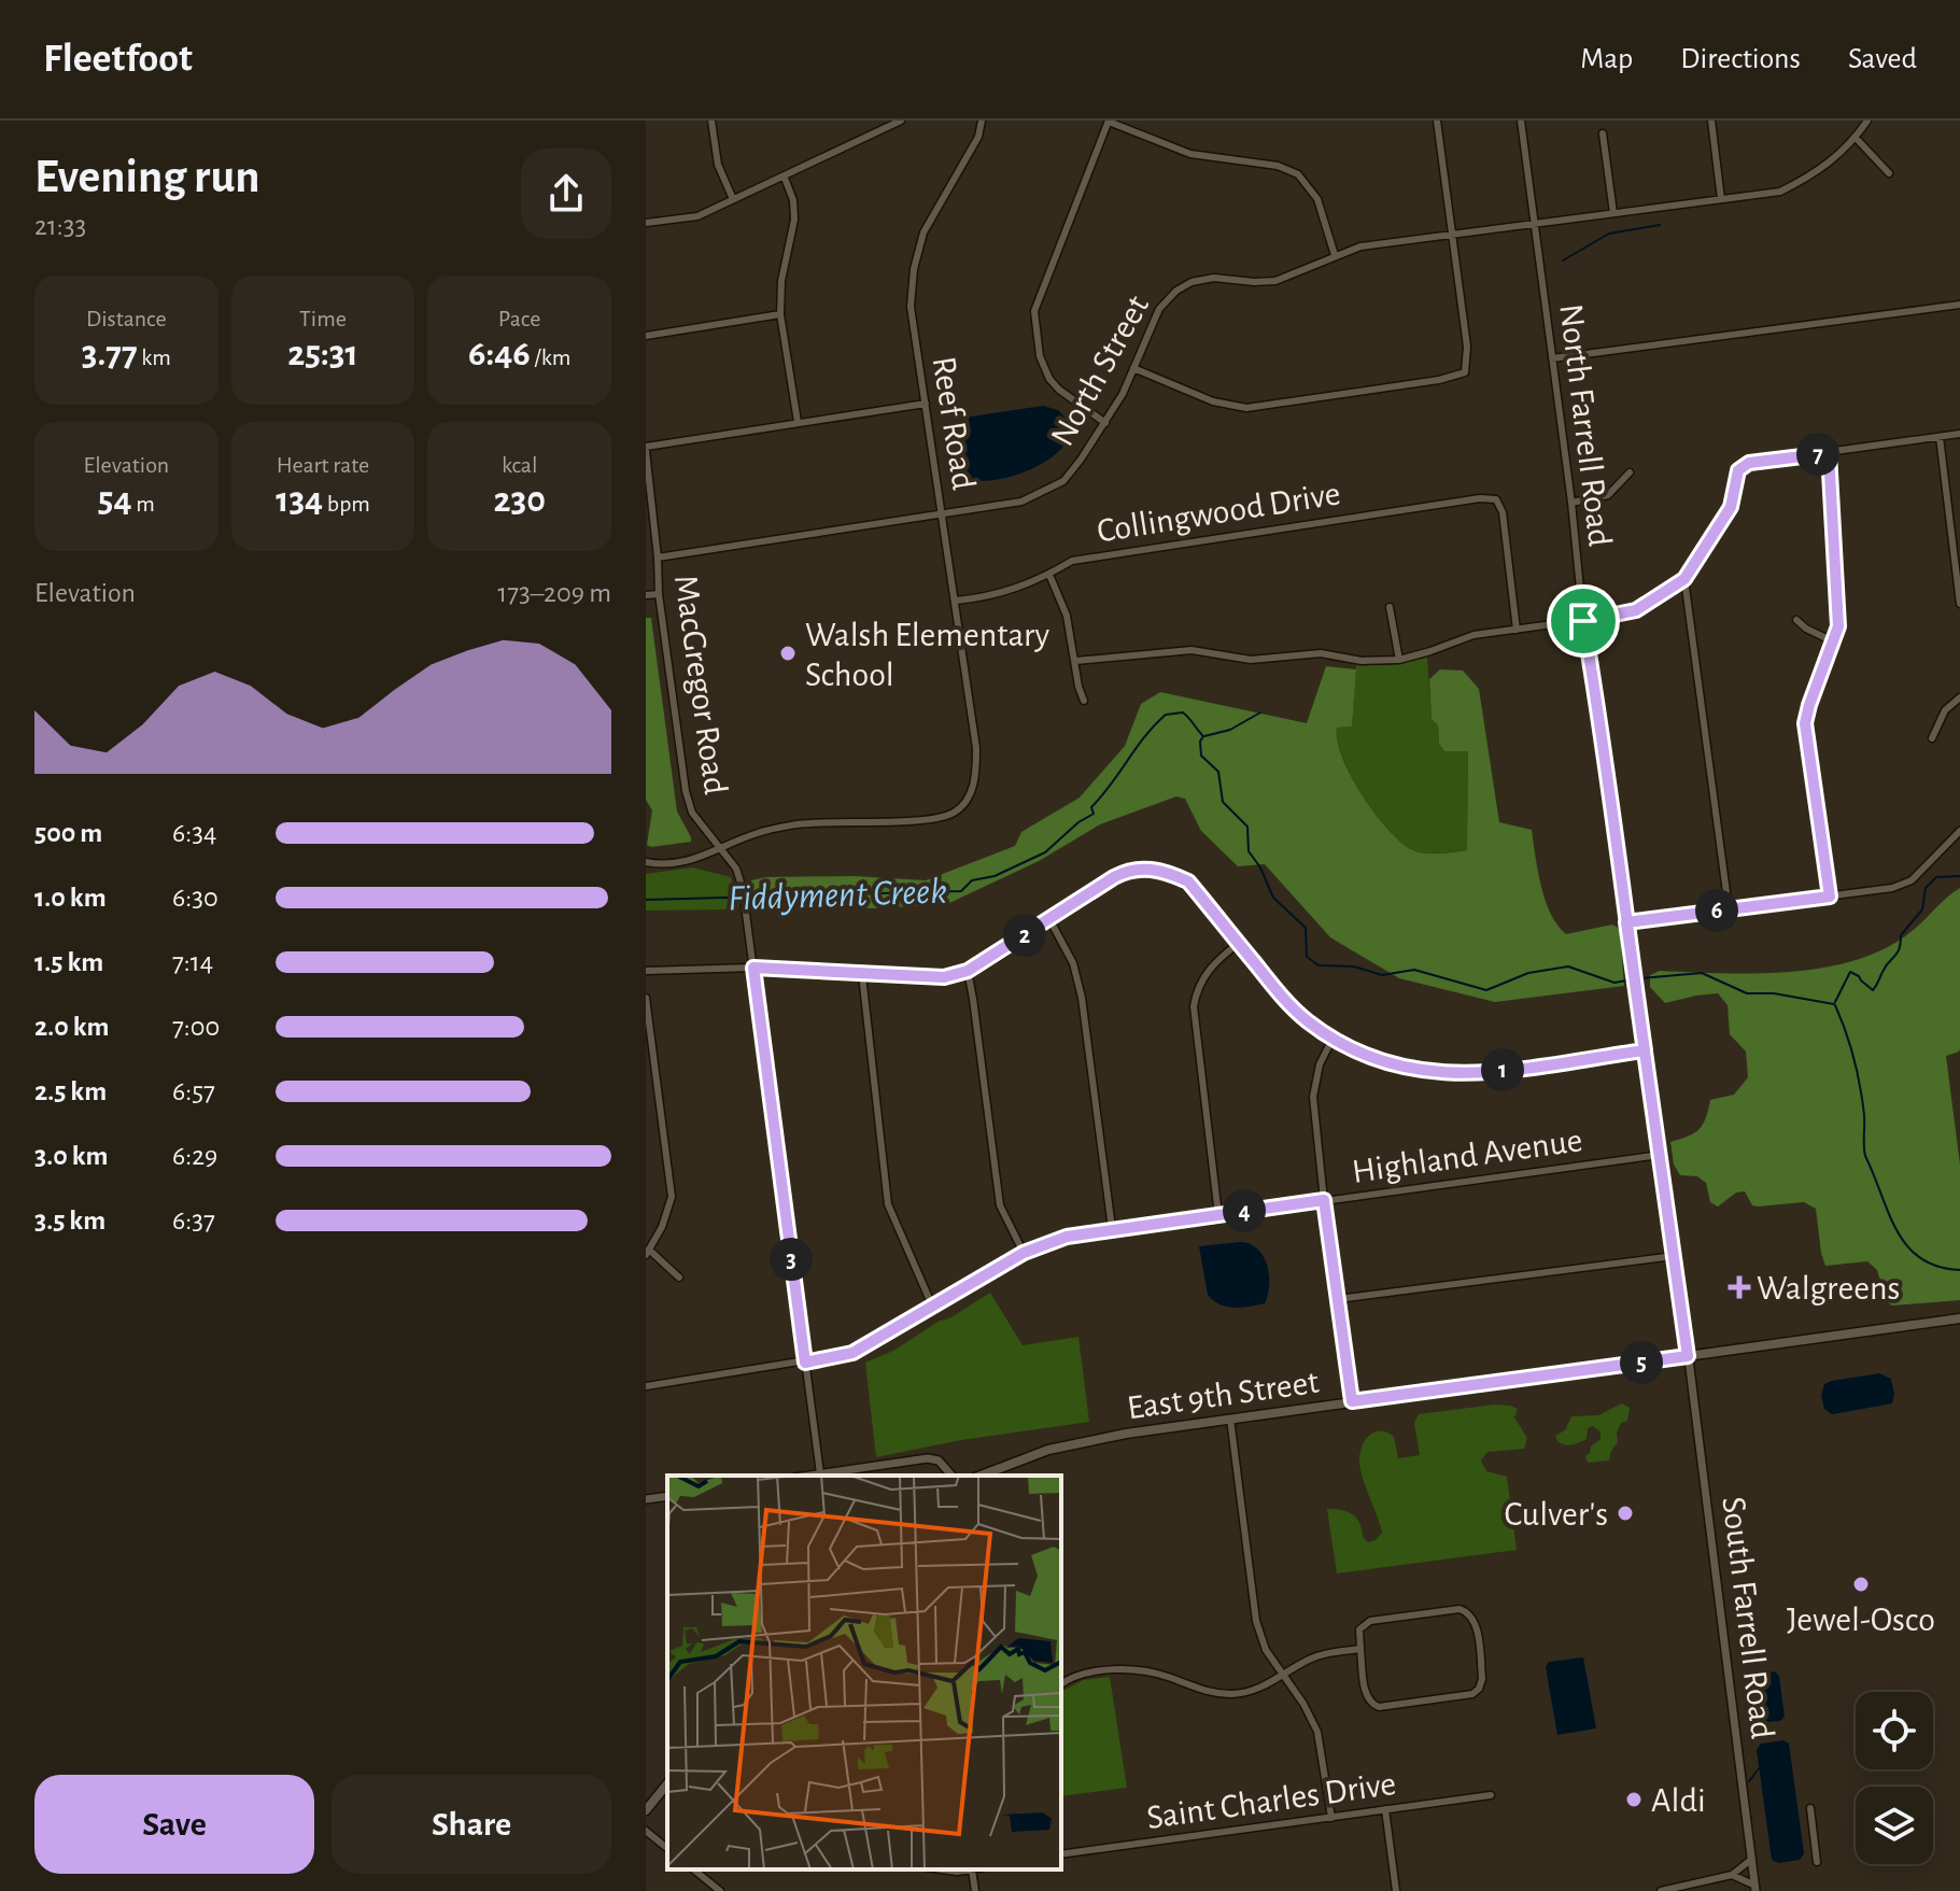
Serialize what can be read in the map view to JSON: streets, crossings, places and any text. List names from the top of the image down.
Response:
{
  "streets": {
    "main road": ["East 9th Street"],
    "street": [
      "North Street",
      "Reef Road",
      "North Farrell Road",
      "Collingwood Drive",
      "MacGregor Road",
      "Highland Avenue",
      "South Farrell Road",
      "Saint Charles Drive"
    ]
  },
  "crossings": [
    ["North Street", "Reef Road"],
    ["North Street", "North Farrell Road"],
    ["North Street", "MacGregor Road"],
    ["Reef Road", "Collingwood Drive"],
    ["Reef Road", "MacGregor Road"],
    ["North Farrell Road", "Highland Avenue"],
    ["North Farrell Road", "East 9th Street"],
    ["North Farrell Road", "South Farrell Road"],
    ["MacGregor Road", "Highland Avenue"],
    ["East 9th Street", "South Farrell Road"]
  ],
  "water": ["Fiddyment Creek"],
  "places": {
    "other": [
      "Walsh Elementary School",
      "Culver's",
      "Jewel-Osco",
      "Aldi"
    ],
    "health": ["Walgreens"]
  },
  "page": {
    "header": "Fleetfoot",
    "nav": ["Map", "Directions", "Saved"],
    "heading": ["Evening run", "21:33"],
    "stats": [
      ["Distance", "3.77 km"],
      ["Time", "25:31"],
      ["Pace", "6:46 /km"],
      ["Elevation", "54 m"],
      ["Heart rate", "134 bpm"],
      ["kcal", "230"]
    ],
    "pins": [
      "7",
      "6",
      "2",
      "1",
      "4",
      "3",
      "5"
    ],
    "chart": ["Elevation", "173–209 m"],
    "list": [
      {
        "name": "500 m",
        "note": "6:34"
      },
      {
        "name": "1.0 km",
        "note": "6:30"
      },
      {
        "name": "1.5 km",
        "note": "7:14"
      },
      {
        "name": "2.0 km",
        "note": "7:00"
      },
      {
        "name": "2.5 km",
        "note": "6:57"
      },
      {
        "name": "3.0 km",
        "note": "6:29"
      },
      {
        "name": "3.5 km",
        "note": "6:37"
      }
    ],
    "buttons": ["Save", "Share"]
  }
}
